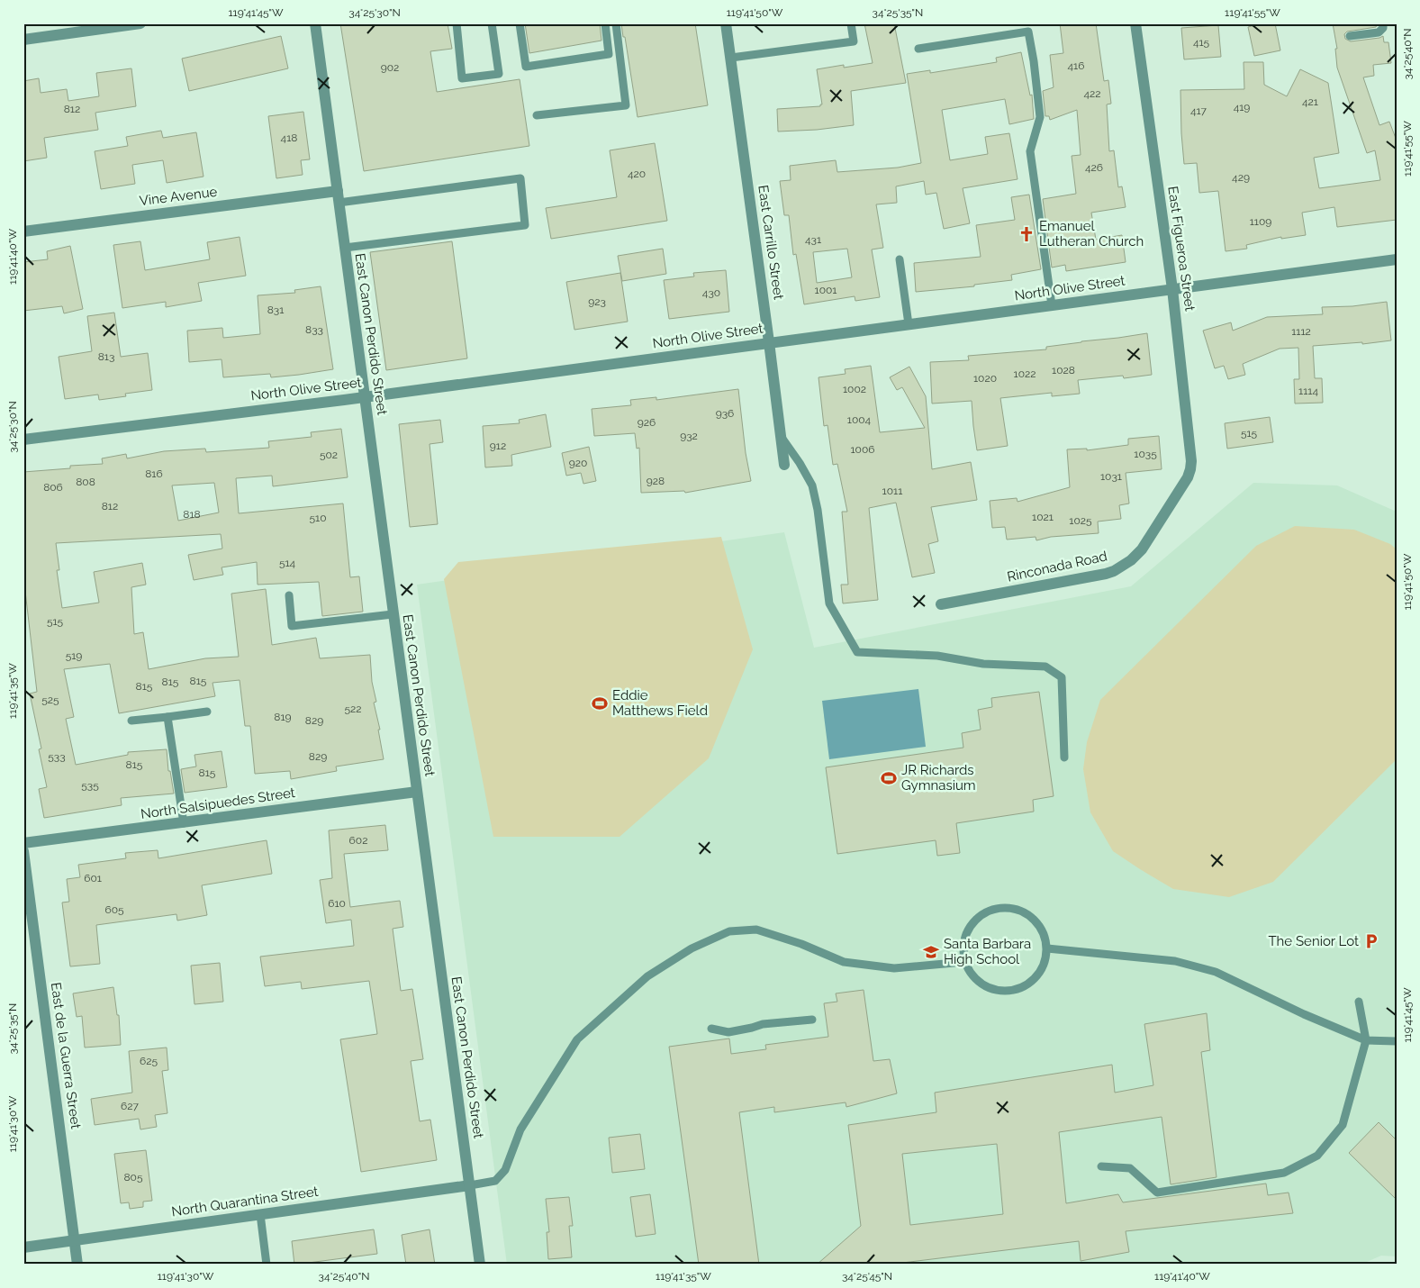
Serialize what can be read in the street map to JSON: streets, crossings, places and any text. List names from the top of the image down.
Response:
{
  "streets": {
    "street": [
      "Vine Avenue",
      "East Carrillo Street",
      "East Figueroa Street",
      "North Olive Street",
      "East Canon Perdido Street",
      "Rinconada Road",
      "North Salsipuedes Street",
      "East de la Guerra Street",
      "North Quarantina Street"
    ]
  },
  "crossings": [
    ["Vine Avenue", "East Canon Perdido Street"],
    ["East Carrillo Street", "North Olive Street"],
    ["East Figueroa Street", "North Olive Street"],
    ["East Figueroa Street", "Rinconada Road"],
    ["North Olive Street", "East Canon Perdido Street"],
    ["East Canon Perdido Street", "North Salsipuedes Street"],
    ["East Canon Perdido Street", "North Quarantina Street"],
    ["East de la Guerra Street", "North Quarantina Street"]
  ],
  "places": {
    "church": ["Emanuel Lutheran Church"],
    "sports": ["Eddie Matthews Field", "JR Richards Gymnasium"],
    "parking": ["The Senior Lot"],
    "school or university": ["Santa Barbara High School"]
  },
  "house_numbers": [
    "415",
    "416",
    "902",
    "422",
    "421",
    "419",
    "812",
    "417",
    "418",
    "426",
    "420",
    "429",
    "1109",
    "431",
    "1001",
    "430",
    "923",
    "831",
    "833",
    "1112",
    "813",
    "1028",
    "1022",
    "1020",
    "1002",
    "1114",
    "936",
    "1004",
    "926",
    "515",
    "932",
    "912",
    "1006",
    "1035",
    "502",
    "920",
    "816",
    "1031",
    "928",
    "808",
    "806",
    "1011",
    "812",
    "818",
    "1021",
    "510",
    "1025",
    "514",
    "515",
    "519",
    "815",
    "815",
    "815",
    "525",
    "522",
    "819",
    "829",
    "533",
    "829",
    "815",
    "815",
    "535",
    "602",
    "601",
    "610",
    "605",
    "625",
    "627",
    "805"
  ],
  "coordinates": [
    "119°41'45\"W",
    "34°25'30\"N",
    "119°41'50\"W",
    "34°25'35\"N",
    "119°41'55\"W",
    "34°25'40\"N",
    "119°41'40\"W",
    "119°41'35\"W",
    "119°41'30\"W",
    "34°25'45\"N"
  ]
}
